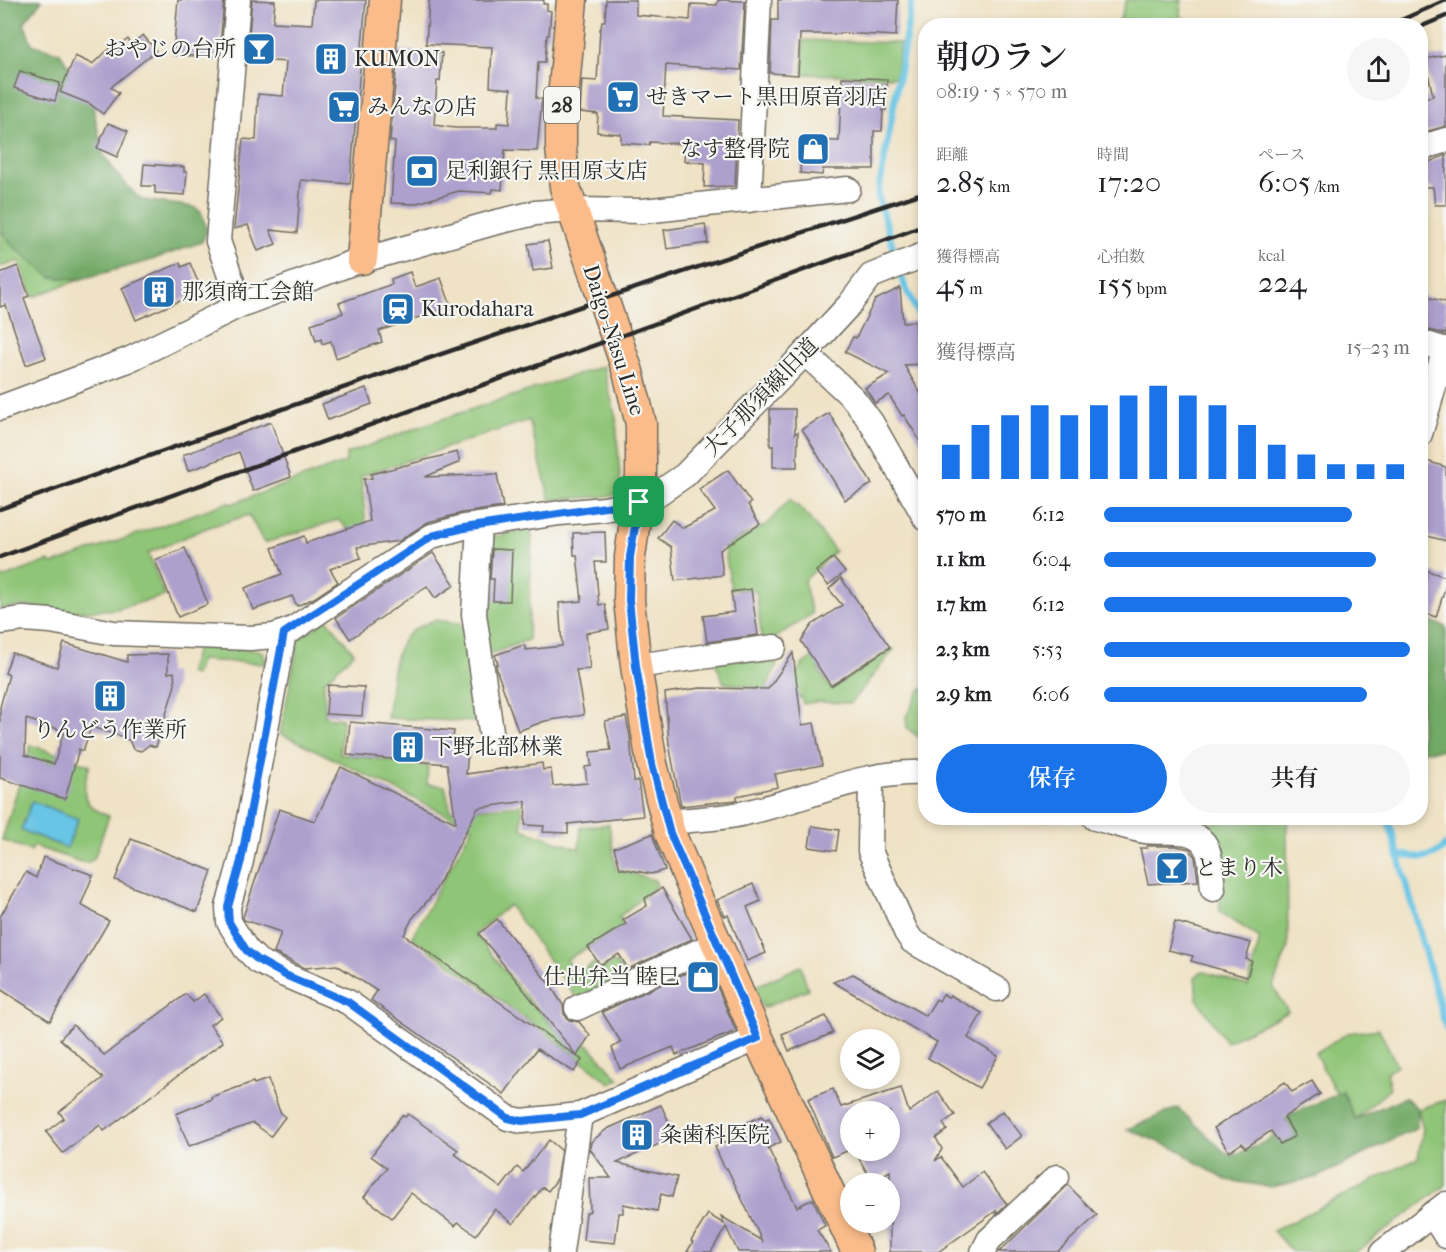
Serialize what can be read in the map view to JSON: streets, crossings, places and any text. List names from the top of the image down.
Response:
{
  "streets": {
    "main road": ["28", "Daigo-Nasu Line"],
    "street": ["大子那須線旧道"]
  },
  "crossings": [
    ["Daigo-Nasu Line", "大子那須線旧道"]
  ],
  "places": {
    "bar": ["おやじの台所", "とまり木"],
    "building": [
      "KUMON",
      "那須商工会館",
      "りんどう作業所",
      "下野北部林業",
      "粂歯科医院"
    ],
    "supermarket": ["せきマート黒田原音羽店", "みんなの店"],
    "shop": ["なす整骨院", "仕出弁当 睦巳"],
    "bank": ["足利銀行 黒田原支店"],
    "station": ["Kurodahara"]
  },
  "page": {
    "heading": ["朝のラン", "08:19 · 5 × 570 m"],
    "stats": [
      ["距離", "2.85 km"],
      ["時間", "17:20"],
      ["ペース", "6:05 /km"],
      ["獲得標高", "45 m"],
      ["心拍数", "155 bpm"],
      ["kcal", "224"]
    ],
    "chart": ["獲得標高", "15–23 m"],
    "list": [
      {
        "name": "570 m",
        "note": "6:12"
      },
      {
        "name": "1.1 km",
        "note": "6:04"
      },
      {
        "name": "1.7 km",
        "note": "6:12"
      },
      {
        "name": "2.3 km",
        "note": "5:53"
      },
      {
        "name": "2.9 km",
        "note": "6:06"
      }
    ],
    "buttons": ["保存", "共有"],
    "map_buttons": ["+", "−"]
  }
}
